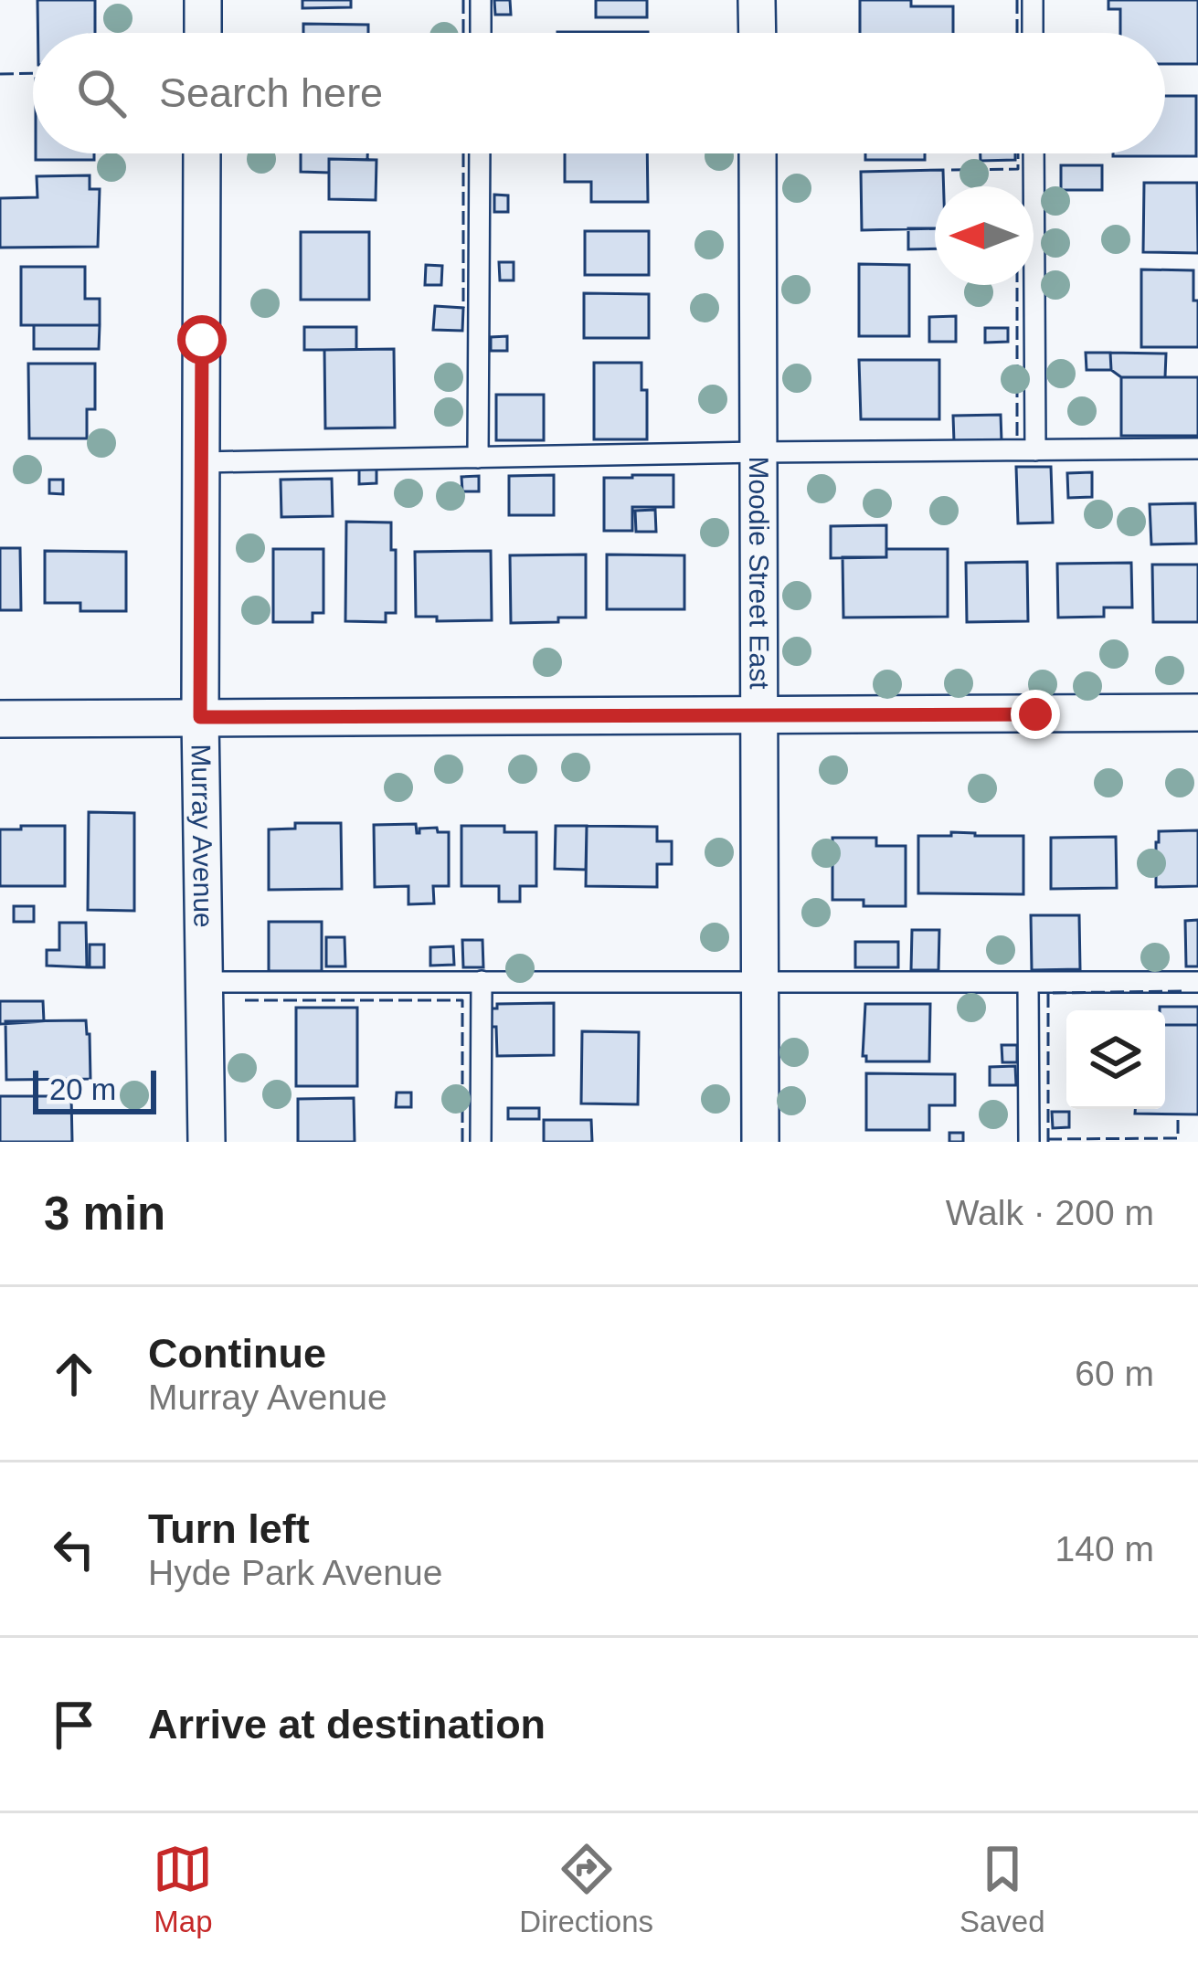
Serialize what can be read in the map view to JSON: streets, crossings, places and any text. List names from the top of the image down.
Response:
{
  "streets": {
    "street": ["Moodie Street East", "Murray Avenue"]
  },
  "scale_bar": "20 m",
  "north": "left",
  "page": {
    "search": "Search here",
    "scale": "20 m",
    "heading": ["3 min", "Walk · 200 m"],
    "list": [
      ["Continue", "Murray Avenue", "60 m"],
      ["Turn left", "Hyde Park Avenue", "140 m"],
      "Arrive at destination"
    ],
    "nav": ["Map", "Directions", "Saved"]
  }
}
